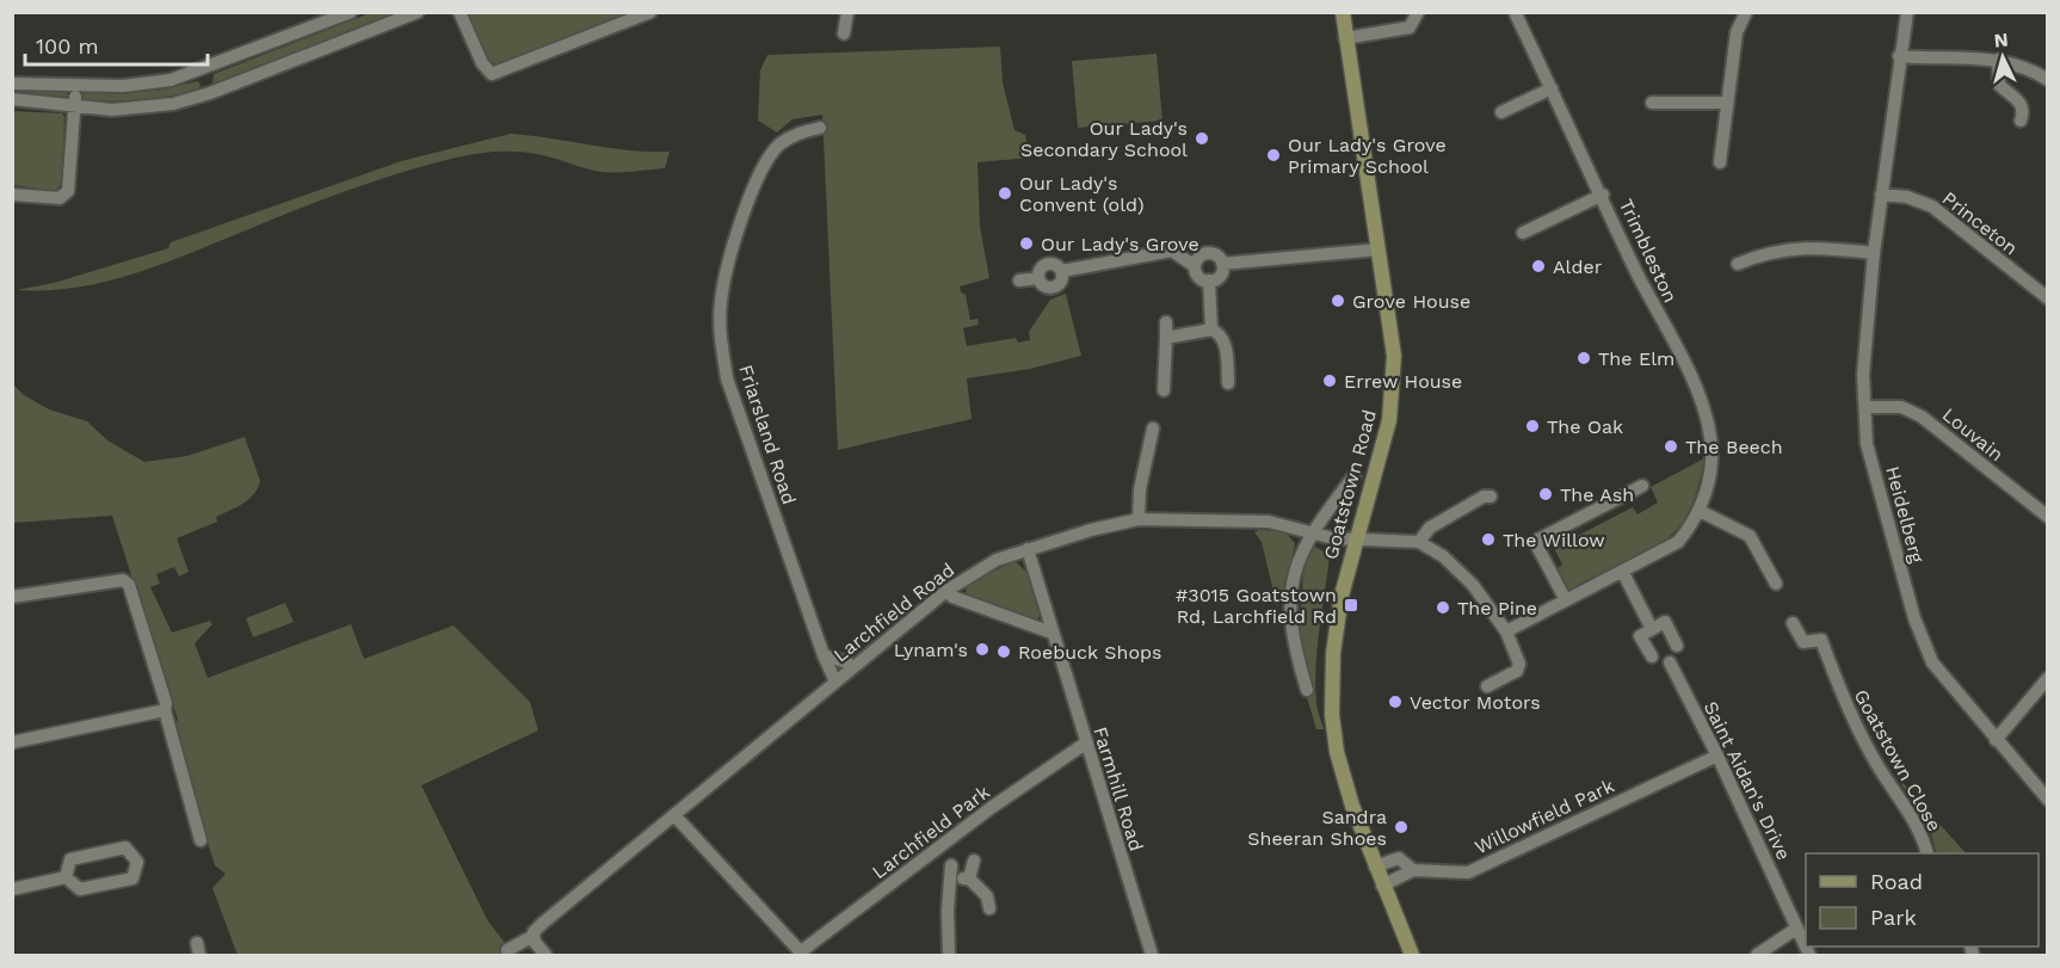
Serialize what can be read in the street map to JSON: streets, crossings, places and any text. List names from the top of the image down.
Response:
{
  "streets": {
    "main road": ["Goatstown Road"],
    "street": [
      "Princeton",
      "Trimbleston",
      "Friarsland Road",
      "Louvain",
      "Heidelberg",
      "Larchfield Road",
      "Goatstown Close",
      "Saint Aidan's Drive",
      "Farmhill Road",
      "Willowfield Park",
      "Larchfield Park"
    ]
  },
  "crossings": [
    ["Princeton", "Heidelberg"],
    ["Friarsland Road", "Larchfield Road"],
    ["Louvain", "Heidelberg"],
    ["Goatstown Road", "Larchfield Road"],
    ["Goatstown Road", "Willowfield Park"],
    ["Larchfield Road", "Farmhill Road"],
    ["Saint Aidan's Drive", "Willowfield Park"],
    ["Farmhill Road", "Larchfield Park"]
  ],
  "places": {
    "other": [
      "Our Lady's Secondary School",
      "Our Lady's Grove Primary School",
      "Our Lady's Convent (old)",
      "Our Lady's Grove",
      "Alder",
      "Grove House",
      "The Elm",
      "Errew House",
      "The Oak",
      "The Beech",
      "The Ash",
      "The Willow",
      "The Pine",
      "Lynam's",
      "Roebuck Shops",
      "Vector Motors",
      "Sandra Sheeran Shoes"
    ],
    "transit": ["#3015 Goatstown Rd, Larchfield Rd"]
  },
  "legend": ["Road", "Park"],
  "scale_bar": "100 m",
  "north": "top"
}
